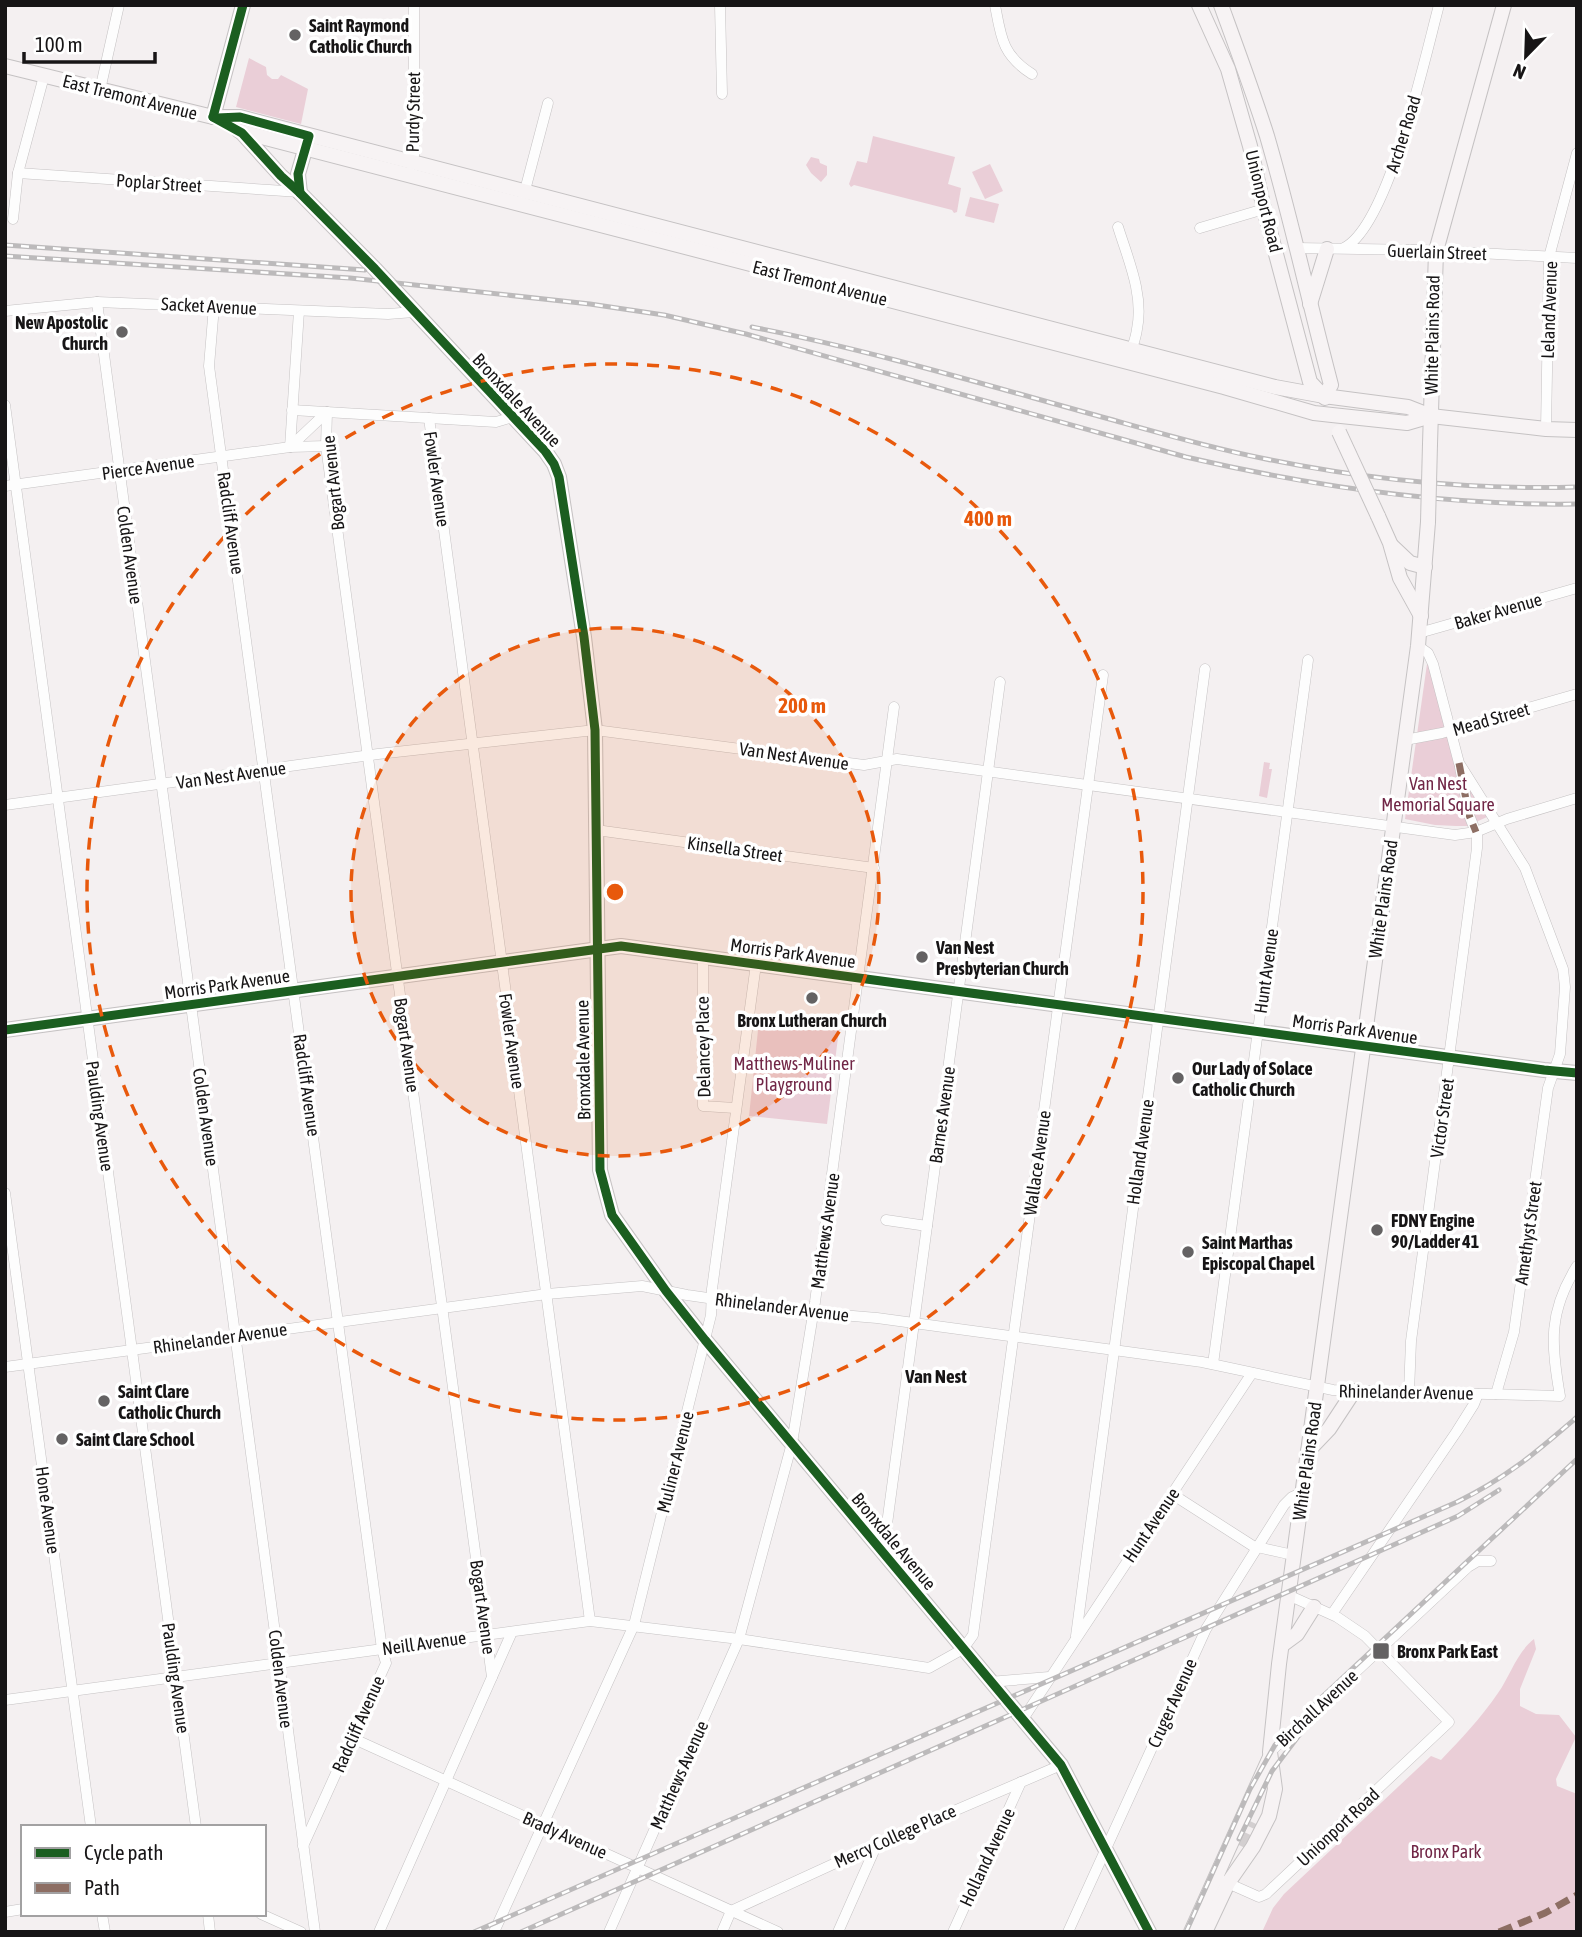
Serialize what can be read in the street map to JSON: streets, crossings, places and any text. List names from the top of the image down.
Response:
{
  "streets": {
    "main road": [
      "East Tremont Avenue",
      "Unionport Road",
      "White Plains Road",
      "Bronxdale Avenue",
      "Morris Park Avenue"
    ],
    "street": [
      "Purdy Street",
      "Archer Road",
      "Poplar Street",
      "Guerlain Street",
      "Sacket Avenue",
      "Leland Avenue",
      "Pierce Avenue",
      "Fowler Avenue",
      "Bogart Avenue",
      "Radcliff Avenue",
      "Colden Avenue",
      "Baker Avenue",
      "Mead Street",
      "Van Nest Avenue",
      "Kinsella Street",
      "Hunt Avenue",
      "Delancey Place",
      "Barnes Avenue",
      "Paulding Avenue",
      "Victor Street",
      "Holland Avenue",
      "Wallace Avenue",
      "Matthews Avenue",
      "Amethyst Street",
      "Rhinelander Avenue",
      "Muliner Avenue",
      "Hone Avenue",
      "Neill Avenue",
      "Cruger Avenue",
      "Birchall Avenue",
      "Brady Avenue",
      "Mercy College Place"
    ]
  },
  "crossings": [
    ["East Tremont Avenue", "Purdy Street"],
    ["East Tremont Avenue", "Unionport Road"],
    ["East Tremont Avenue", "Leland Avenue"],
    ["East Tremont Avenue", "White Plains Road"],
    ["East Tremont Avenue", "Bronxdale Avenue"],
    ["Archer Road", "Guerlain Street"],
    ["Poplar Street", "Bronxdale Avenue"],
    ["Unionport Road", "Guerlain Street"],
    ["Unionport Road", "White Plains Road"],
    ["Unionport Road", "Birchall Avenue"],
    ["Guerlain Street", "Leland Avenue"],
    ["Guerlain Street", "White Plains Road"],
    ["Sacket Avenue", "Bronxdale Avenue"],
    ["Sacket Avenue", "Radcliff Avenue"],
    ["Sacket Avenue", "Colden Avenue"],
    ["White Plains Road", "Baker Avenue"],
    ["White Plains Road", "Mead Street"],
    ["White Plains Road", "Van Nest Avenue"],
    ["White Plains Road", "Morris Park Avenue"],
    ["White Plains Road", "Rhinelander Avenue"],
    ["White Plains Road", "Cruger Avenue"],
    ["White Plains Road", "Birchall Avenue"],
    ["Bronxdale Avenue", "Van Nest Avenue"],
    ["Bronxdale Avenue", "Kinsella Street"],
    ["Bronxdale Avenue", "Morris Park Avenue"],
    ["Bronxdale Avenue", "Hunt Avenue"],
    ["Bronxdale Avenue", "Barnes Avenue"],
    ["Bronxdale Avenue", "Wallace Avenue"],
    ["Bronxdale Avenue", "Matthews Avenue"],
    ["Bronxdale Avenue", "Rhinelander Avenue"],
    ["Bronxdale Avenue", "Muliner Avenue"],
    ["Bronxdale Avenue", "Neill Avenue"],
    ["Bronxdale Avenue", "Cruger Avenue"],
    ["Bronxdale Avenue", "Mercy College Place"],
    ["Pierce Avenue", "Bogart Avenue"],
    ["Pierce Avenue", "Radcliff Avenue"],
    ["Pierce Avenue", "Colden Avenue"],
    ["Pierce Avenue", "Paulding Avenue"],
    ["Fowler Avenue", "Van Nest Avenue"],
    ["Fowler Avenue", "Morris Park Avenue"],
    ["Fowler Avenue", "Rhinelander Avenue"],
    ["Fowler Avenue", "Neill Avenue"],
    ["Bogart Avenue", "Van Nest Avenue"],
    ["Bogart Avenue", "Morris Park Avenue"],
    ["Bogart Avenue", "Rhinelander Avenue"],
    ["Bogart Avenue", "Neill Avenue"],
    ["Bogart Avenue", "Brady Avenue"],
    ["Radcliff Avenue", "Colden Avenue"],
    ["Radcliff Avenue", "Van Nest Avenue"],
    ["Radcliff Avenue", "Morris Park Avenue"],
    ["Radcliff Avenue", "Rhinelander Avenue"],
    ["Radcliff Avenue", "Neill Avenue"],
    ["Radcliff Avenue", "Brady Avenue"],
    ["Colden Avenue", "Van Nest Avenue"],
    ["Colden Avenue", "Morris Park Avenue"],
    ["Colden Avenue", "Rhinelander Avenue"],
    ["Colden Avenue", "Neill Avenue"],
    ["Van Nest Avenue", "Hunt Avenue"],
    ["Van Nest Avenue", "Barnes Avenue"],
    ["Van Nest Avenue", "Paulding Avenue"],
    ["Van Nest Avenue", "Victor Street"],
    ["Van Nest Avenue", "Holland Avenue"],
    ["Van Nest Avenue", "Wallace Avenue"],
    ["Van Nest Avenue", "Matthews Avenue"],
    ["Kinsella Street", "Matthews Avenue"],
    ["Morris Park Avenue", "Hunt Avenue"],
    ["Morris Park Avenue", "Delancey Place"],
    ["Morris Park Avenue", "Barnes Avenue"],
    ["Morris Park Avenue", "Paulding Avenue"],
    ["Morris Park Avenue", "Victor Street"],
    ["Morris Park Avenue", "Holland Avenue"],
    ["Morris Park Avenue", "Wallace Avenue"],
    ["Morris Park Avenue", "Matthews Avenue"],
    ["Morris Park Avenue", "Amethyst Street"],
    ["Morris Park Avenue", "Muliner Avenue"],
    ["Hunt Avenue", "Holland Avenue"],
    ["Hunt Avenue", "Rhinelander Avenue"],
    ["Delancey Place", "Muliner Avenue"],
    ["Barnes Avenue", "Rhinelander Avenue"],
    ["Paulding Avenue", "Rhinelander Avenue"],
    ["Paulding Avenue", "Neill Avenue"],
    ["Victor Street", "Rhinelander Avenue"],
    ["Holland Avenue", "Rhinelander Avenue"],
    ["Holland Avenue", "Mercy College Place"],
    ["Wallace Avenue", "Rhinelander Avenue"],
    ["Wallace Avenue", "Neill Avenue"],
    ["Matthews Avenue", "Rhinelander Avenue"],
    ["Matthews Avenue", "Neill Avenue"],
    ["Matthews Avenue", "Brady Avenue"],
    ["Amethyst Street", "Rhinelander Avenue"],
    ["Rhinelander Avenue", "Muliner Avenue"],
    ["Rhinelander Avenue", "Hone Avenue"],
    ["Muliner Avenue", "Neill Avenue"],
    ["Muliner Avenue", "Brady Avenue"],
    ["Hone Avenue", "Neill Avenue"],
    ["Brady Avenue", "Mercy College Place"]
  ],
  "districts": ["Van Nest"],
  "parks": ["Van Nest Memorial Square", "Matthews-Muliner Playground", "Bronx Park"],
  "places": {
    "other": [
      "Saint Raymond Catholic Church",
      "New Apostolic Church",
      "Van Nest Presbyterian Church",
      "Bronx Lutheran Church",
      "Our Lady of Solace Catholic Church",
      "FDNY Engine 90/Ladder 41",
      "Saint Marthas Episcopal Chapel",
      "Saint Clare Catholic Church",
      "Saint Clare School"
    ],
    "transit": ["Bronx Park East"]
  },
  "legend": ["Cycle path", "Path"],
  "scale_bar": "100 m",
  "north": "bottom left",
  "rings": ["400 m", "200 m"]
}
